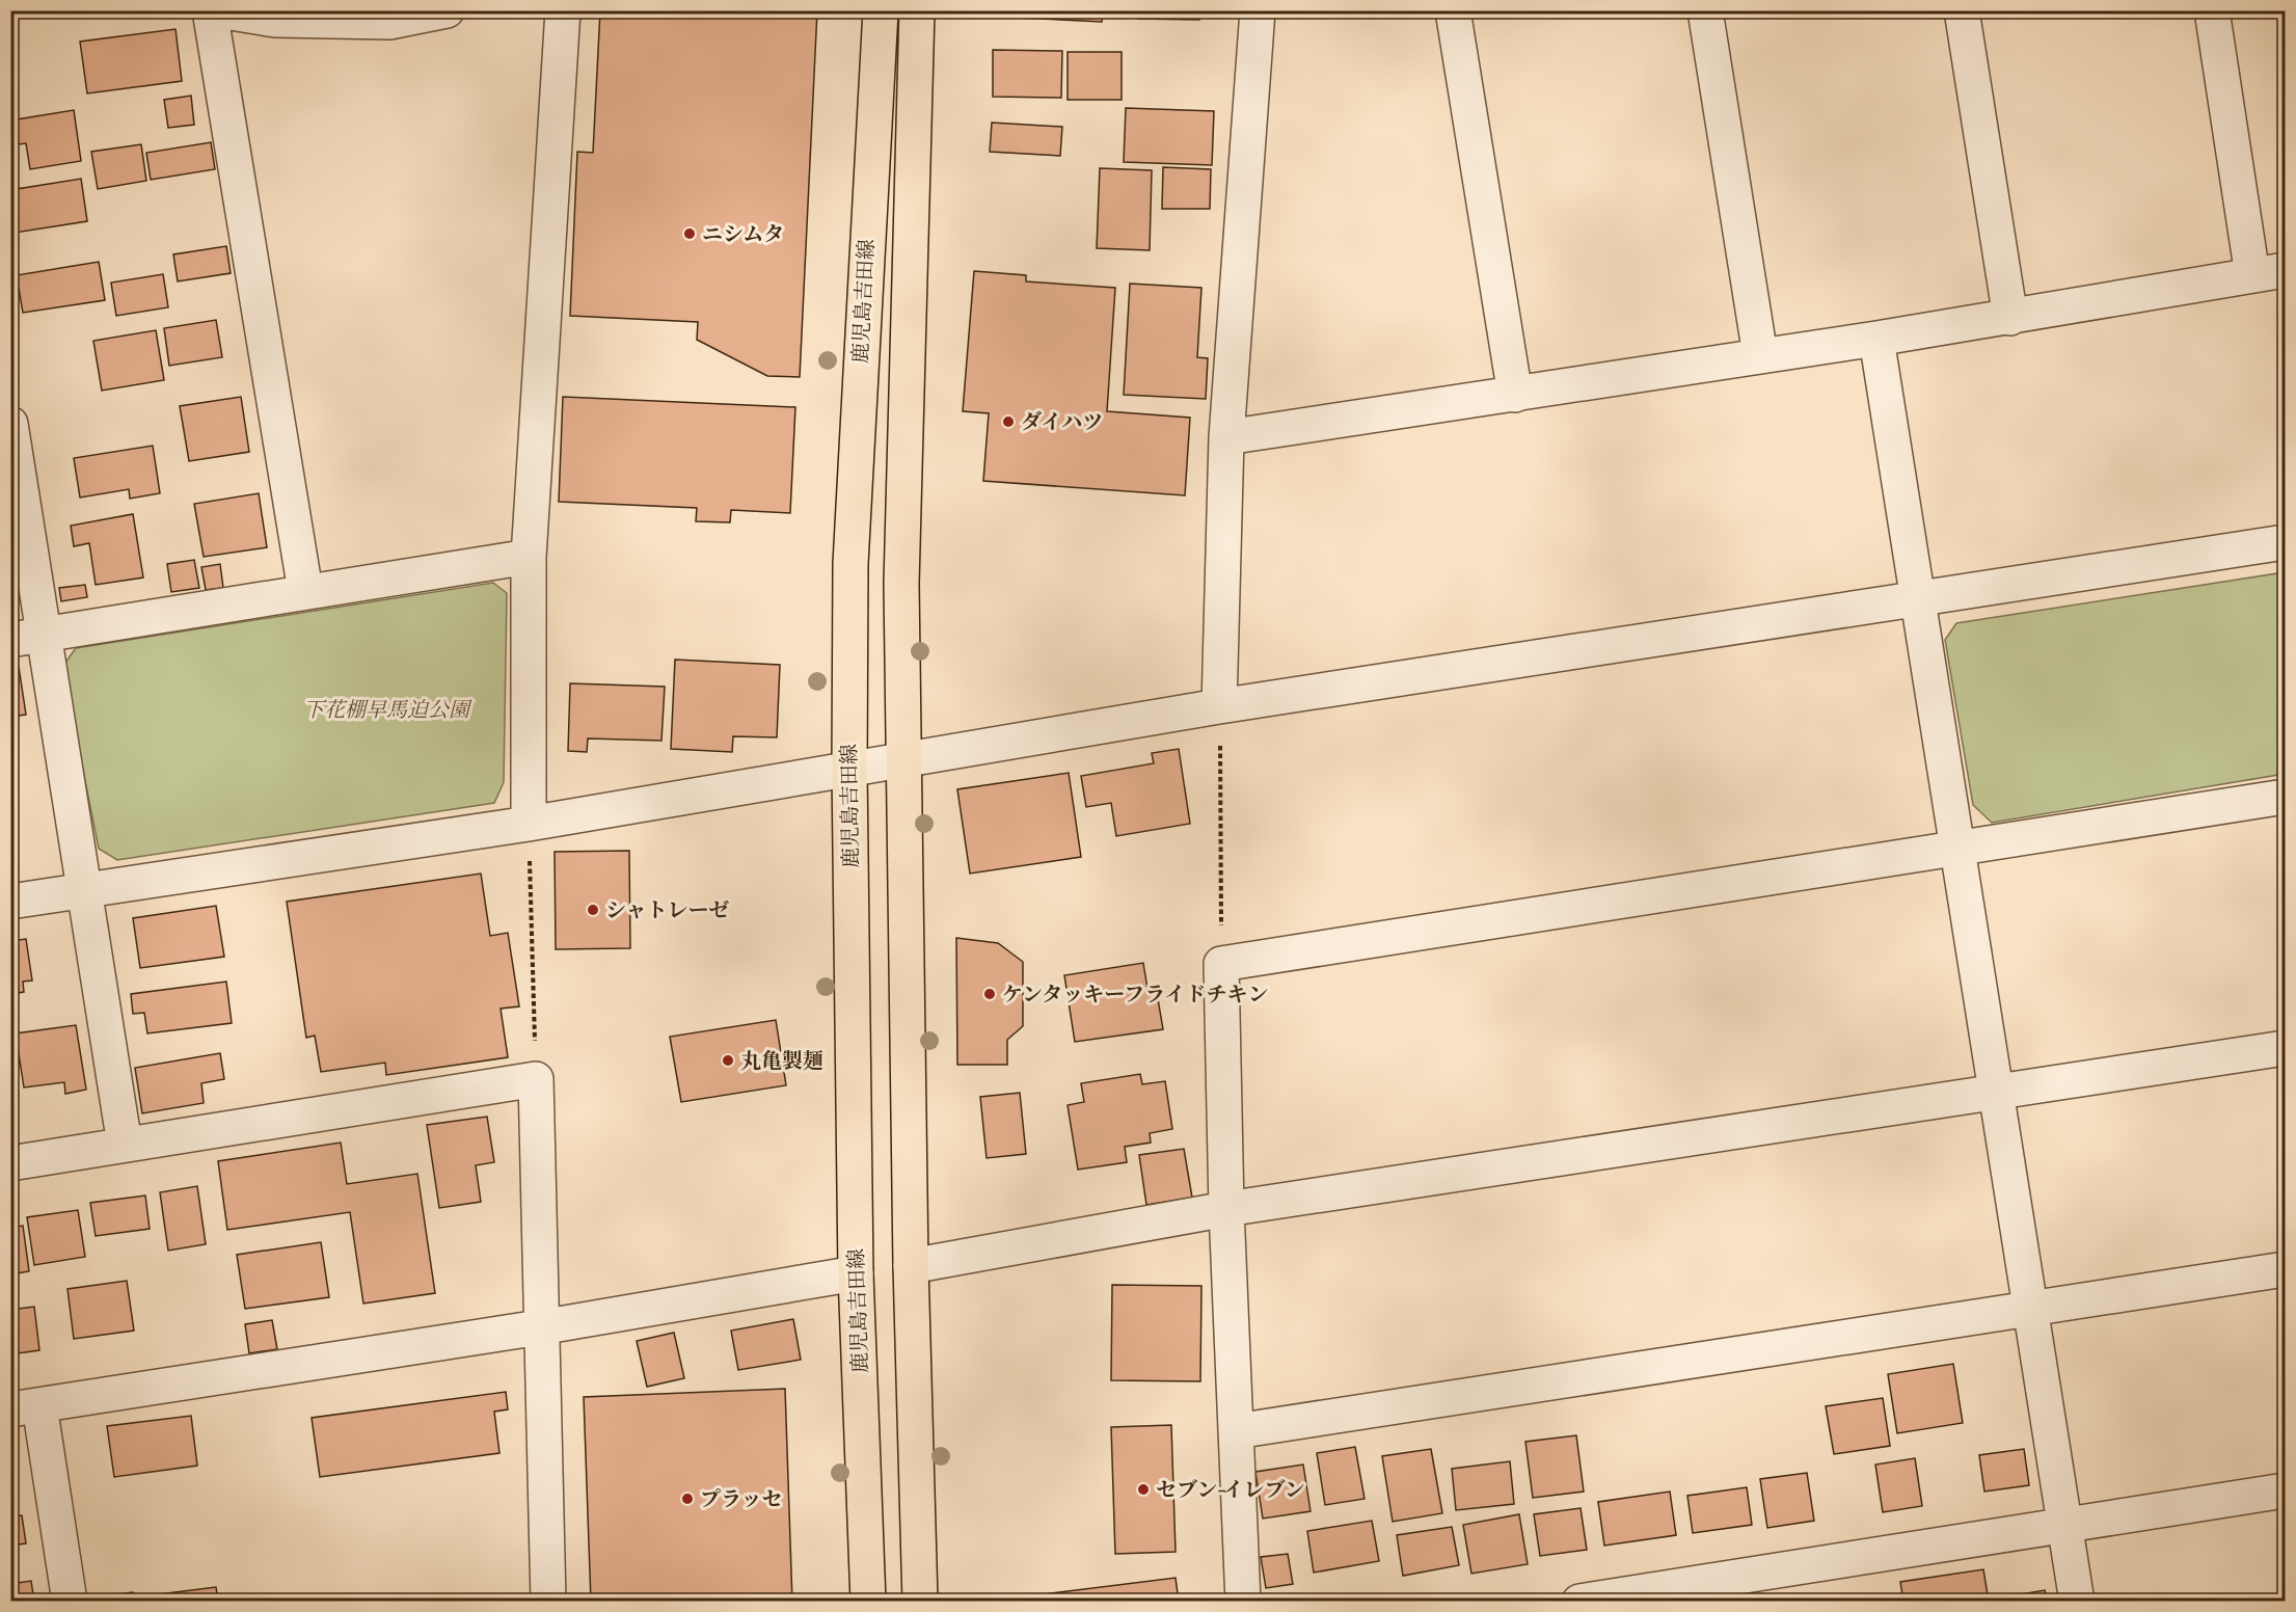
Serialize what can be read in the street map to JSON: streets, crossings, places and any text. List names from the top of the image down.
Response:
{
  "streets": {
    "main road": ["鹿児島吉田線"]
  },
  "parks": ["下花棚早馬迫公園"],
  "places": [
    "ニシムタ",
    "ダイハツ",
    "シャトレーゼ",
    "ケンタッキーフライドチキン",
    "丸亀製麺",
    "セブン-イレブン",
    "プラッセ"
  ]
}
